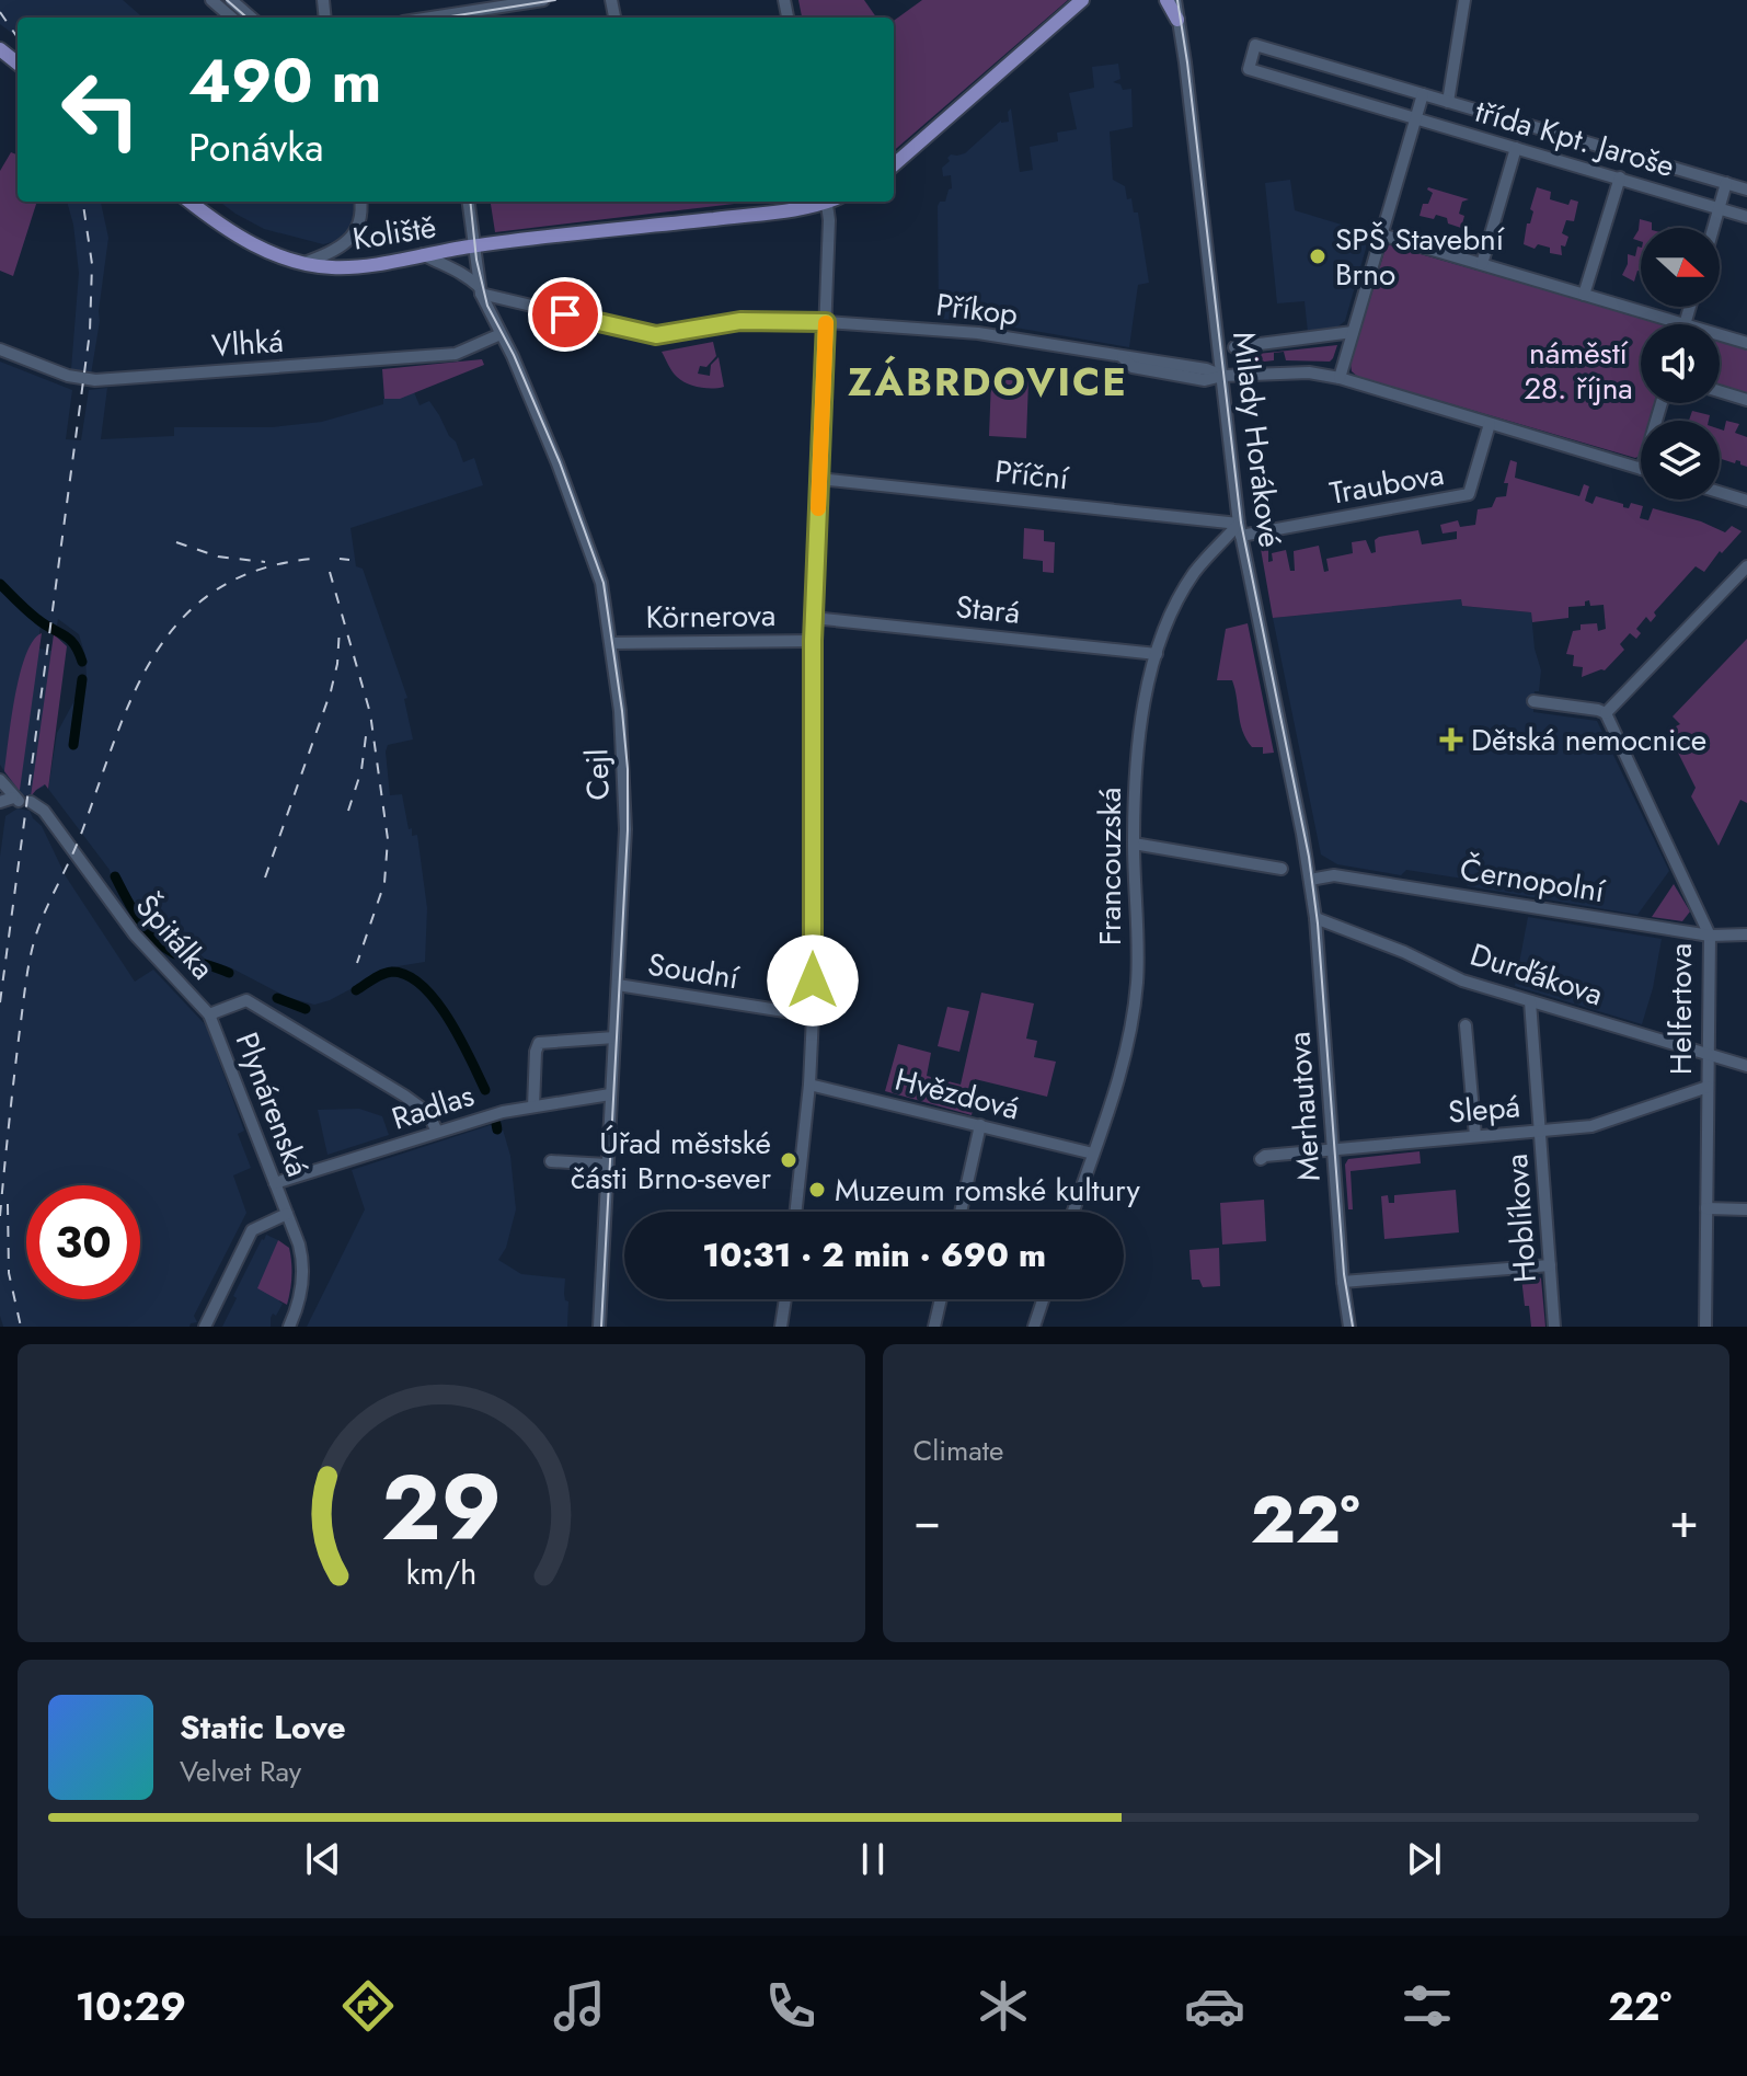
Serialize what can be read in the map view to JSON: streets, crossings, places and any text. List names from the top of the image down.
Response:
{
  "streets": {
    "main road": ["Koliště"],
    "street": [
      "třída Kpt. Jaroše",
      "Příkop",
      "Vlhká",
      "Milady Horákové",
      "Příční",
      "Traubova",
      "Stará",
      "Körnerova",
      "Cejl",
      "Francouzská",
      "Černopolní",
      "Špitálka",
      "Soudní",
      "Durďákova",
      "Helfertova",
      "Hvězdová",
      "Plynárenská",
      "Radlas",
      "Merhautova",
      "Slepá",
      "Hoblíkova"
    ]
  },
  "crossings": [
    ["Koliště", "Příkop"],
    ["Koliště", "Cejl"],
    ["Příkop", "Milady Horákové"],
    ["Příkop", "Cejl"],
    ["Vlhká", "Cejl"],
    ["Milady Horákové", "Příční"],
    ["Milady Horákové", "Traubova"],
    ["Milady Horákové", "Francouzská"],
    ["Milady Horákové", "Černopolní"],
    ["Milady Horákové", "Merhautova"],
    ["Příční", "Traubova"],
    ["Příční", "Francouzská"],
    ["Traubova", "Francouzská"],
    ["Stará", "Francouzská"],
    ["Körnerova", "Cejl"],
    ["Cejl", "Soudní"],
    ["Cejl", "Radlas"],
    ["Francouzská", "Hvězdová"],
    ["Černopolní", "Helfertova"],
    ["Černopolní", "Merhautova"],
    ["Špitálka", "Plynárenská"],
    ["Špitálka", "Radlas"],
    ["Durďákova", "Helfertova"],
    ["Durďákova", "Merhautova"],
    ["Durďákova", "Hoblíkova"],
    ["Helfertova", "Slepá"],
    ["Plynárenská", "Radlas"],
    ["Merhautova", "Slepá"],
    ["Slepá", "Hoblíkova"]
  ],
  "districts": ["ZÁBRDOVICE"],
  "parks": ["náměstí 28. října"],
  "places": {
    "other": ["SPŠ Stavební Brno", "Úřad městské části Brno-sever", "Muzeum romské kultury"],
    "health": ["Dětská nemocnice"]
  },
  "north": "right",
  "page": {
    "turn": ["490 m", "Ponávka"],
    "limit": "30",
    "trip": "10:31 · 2 min · 690 m",
    "tile": "Climate",
    "heat": ["−", "22°", "+"],
    "song": ["Static Love", "Velvet Ray"],
    "tabs": ["10:29", "22°"],
    "gauge": ["29", "km/h"]
  }
}
